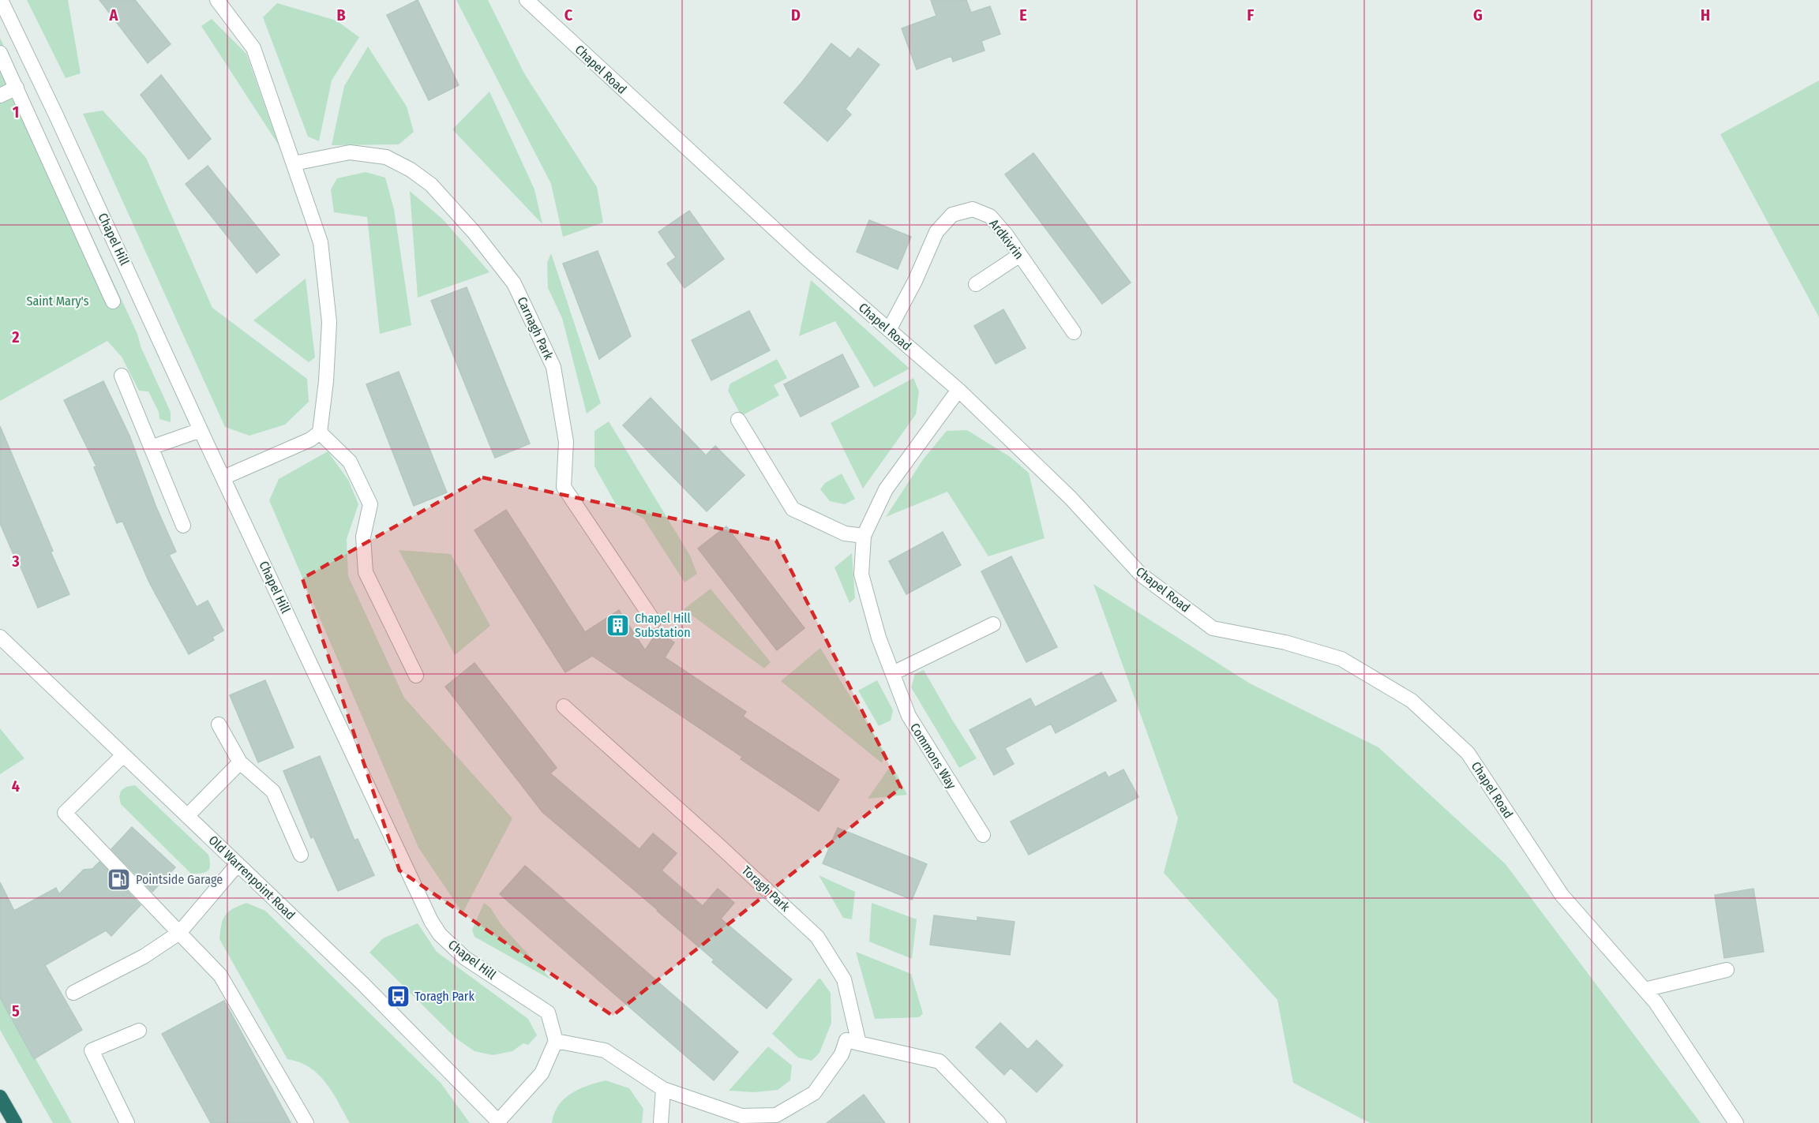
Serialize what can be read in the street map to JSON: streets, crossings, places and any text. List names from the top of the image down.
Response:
{
  "streets": {
    "street": [
      "Chapel Road",
      "Chapel Hill",
      "Ardkivrin",
      "Carnagh Park",
      "Commons Way",
      "Old Warrenpoint Road",
      "Toragh Park"
    ]
  },
  "crossings": [
    ["Chapel Road", "Ardkivrin"],
    ["Chapel Road", "Commons Way"]
  ],
  "parks": ["Saint Mary's"],
  "places": {
    "building": ["Chapel Hill Substation"],
    "fuel station": ["Pointside Garage"],
    "bus stop": ["Toragh Park"]
  },
  "grid": {
    "columns": [
      "A",
      "B",
      "C",
      "D",
      "E",
      "F",
      "G",
      "H"
    ],
    "rows": [
      "1",
      "2",
      "3",
      "4",
      "5"
    ]
  }
}
